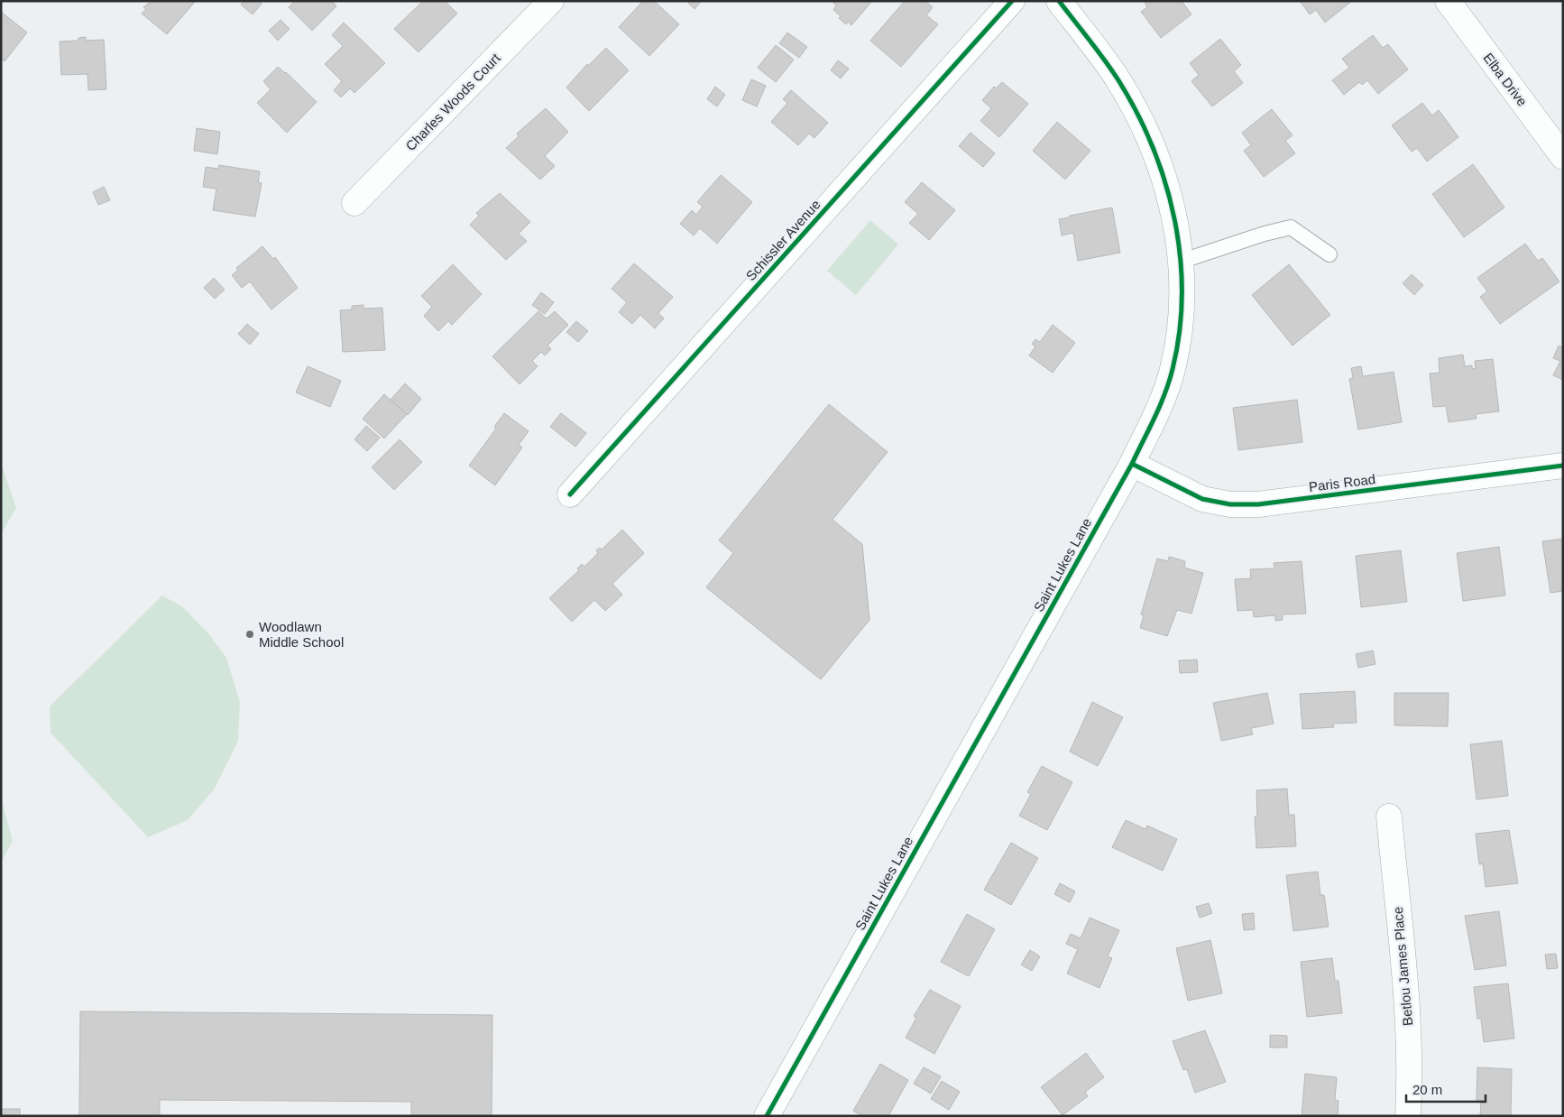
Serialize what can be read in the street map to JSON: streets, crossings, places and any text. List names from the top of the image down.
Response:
{
  "streets": {
    "street": [
      "Elba Drive",
      "Charles Woods Court",
      "Schissler Avenue",
      "Paris Road",
      "Saint Lukes Lane",
      "Betlou James Place"
    ]
  },
  "crossings": [
    ["Paris Road", "Saint Lukes Lane"]
  ],
  "places": ["Woodlawn Middle School"],
  "scale_bar": "20 m"
}
